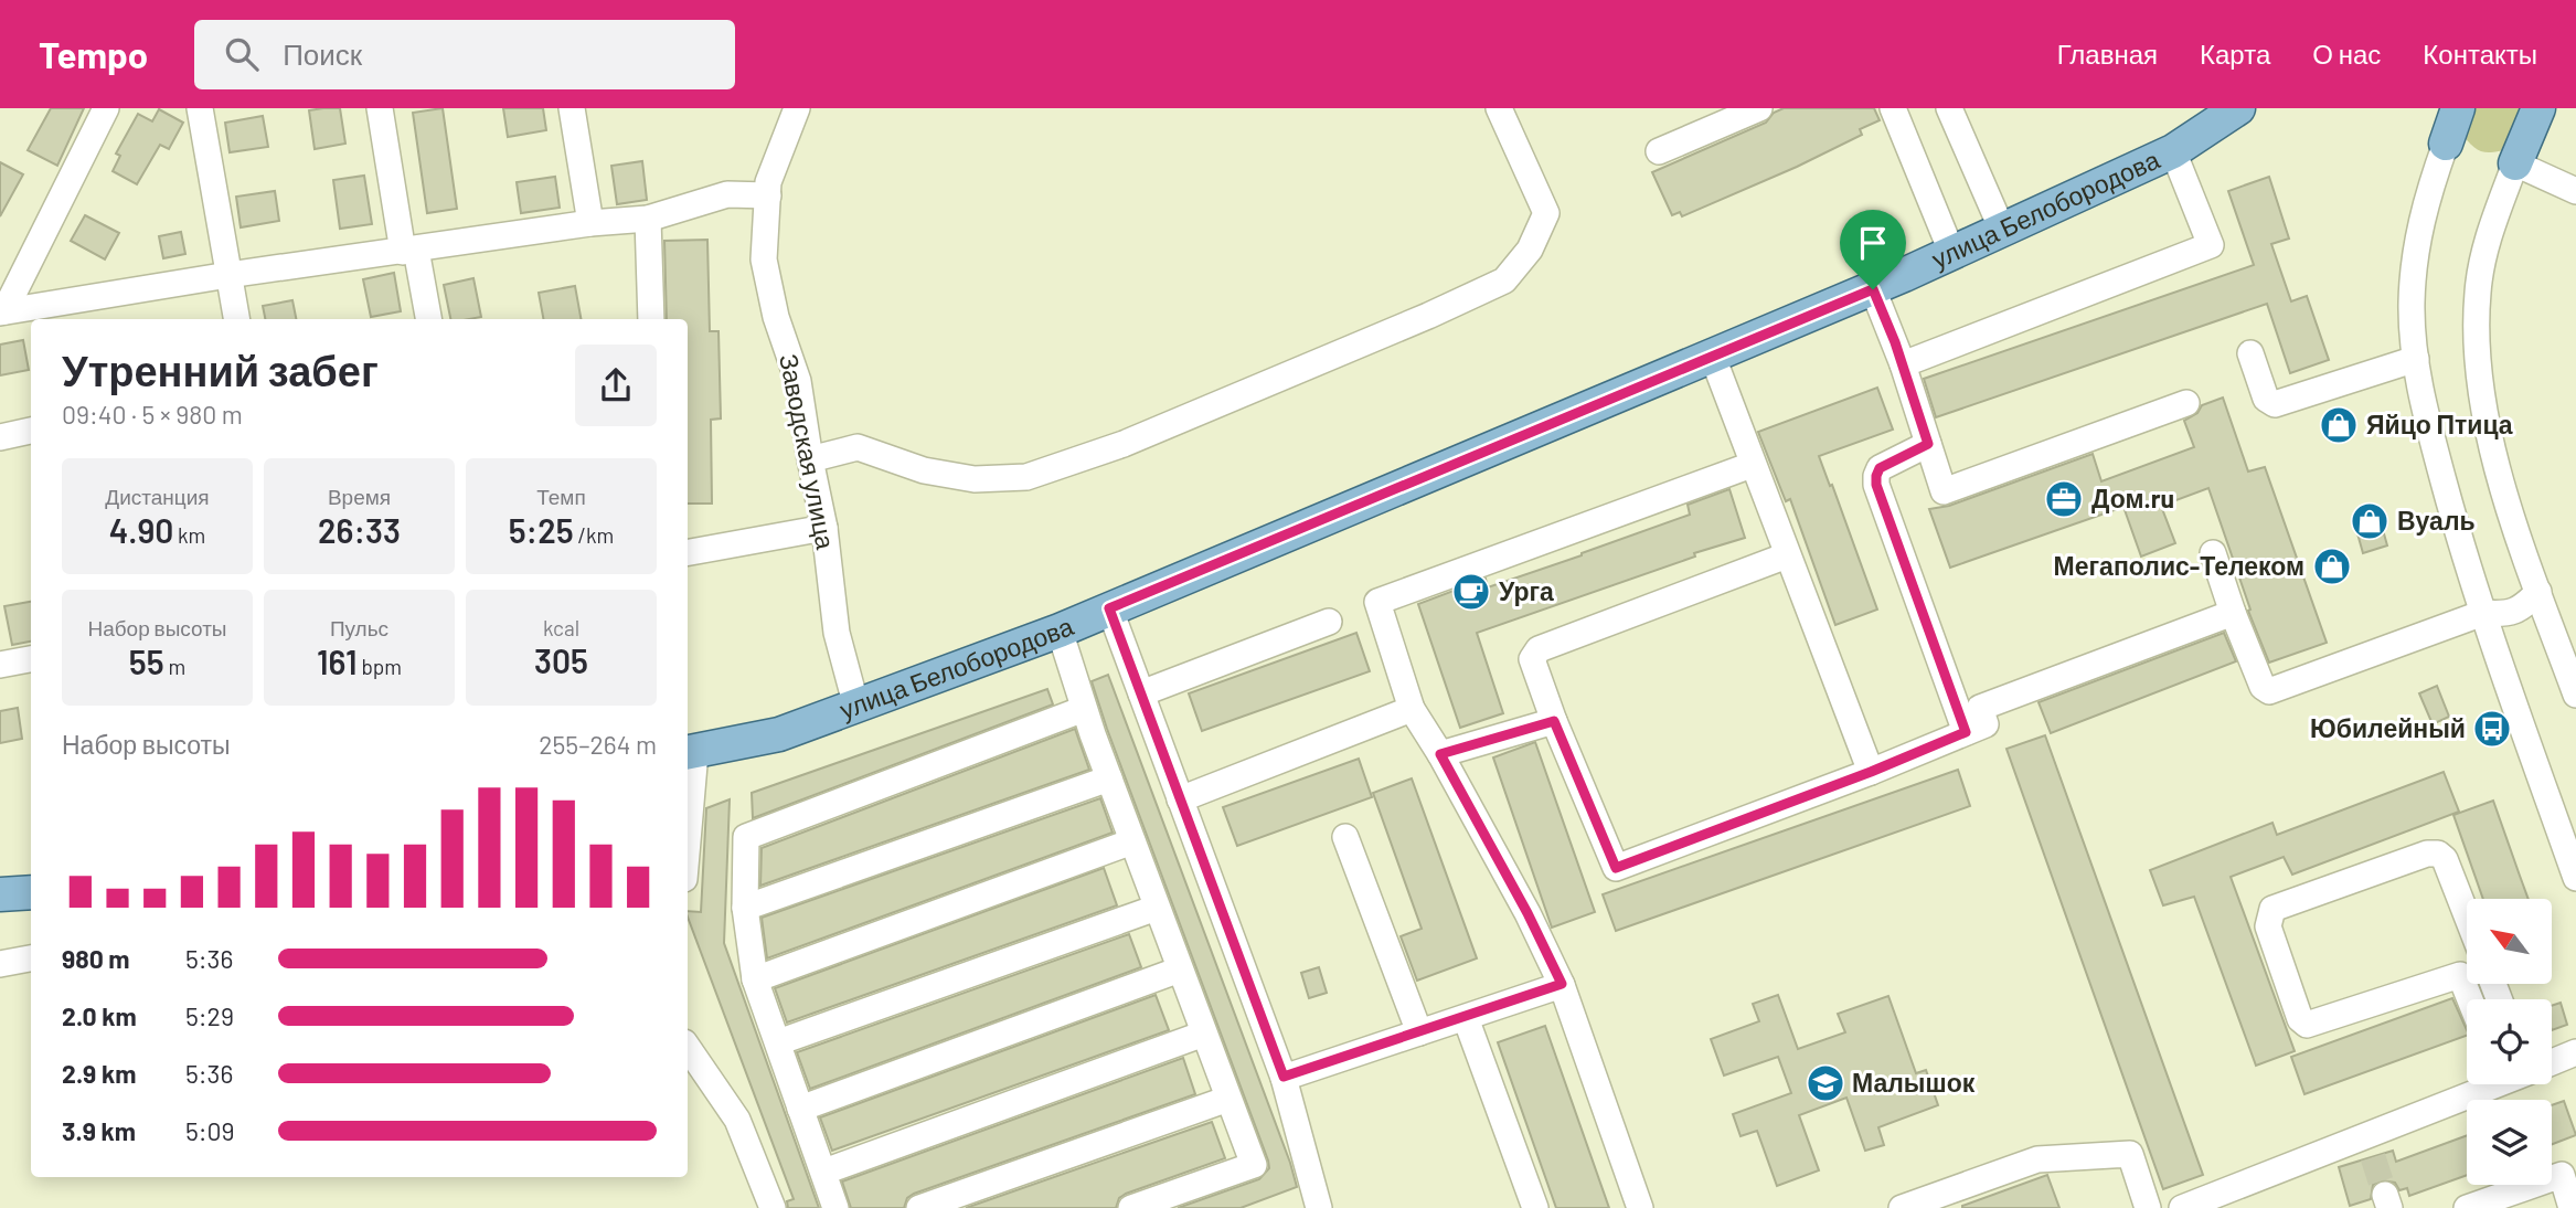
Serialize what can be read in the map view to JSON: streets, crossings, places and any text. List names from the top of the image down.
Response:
{
  "streets": {
    "main road": ["улица Белобородова"],
    "street": ["Заводская улица"]
  },
  "crossings": [
    ["улица Белобородова", "Заводская улица"]
  ],
  "places": {
    "shop": ["Яйцо Птица", "Вуаль", "Мегаполис-Телеком"],
    "office": ["Дом.ru"],
    "cafe": ["Урга"],
    "bus stop": ["Юбилейный"],
    "school or university": ["Малышок"]
  },
  "north": "top left",
  "page": {
    "header": "Tempo",
    "search": "Поиск",
    "nav": [
      "Главная",
      "Карта",
      "О нас",
      "Контакты"
    ],
    "heading": ["Утренний забег", "09:40 · 5 × 980 m"],
    "stats": [
      ["Дистанция", "4.90 km"],
      ["Время", "26:33"],
      ["Темп", "5:25 /km"],
      ["Набор высоты", "55 m"],
      ["Пульс", "161 bpm"],
      ["kcal", "305"]
    ],
    "chart": ["Набор высоты", "255–264 m"],
    "list": [
      {
        "name": "980 m",
        "note": "5:36"
      },
      {
        "name": "2.0 km",
        "note": "5:29"
      },
      {
        "name": "2.9 km",
        "note": "5:36"
      },
      {
        "name": "3.9 km",
        "note": "5:09"
      }
    ]
  }
}
